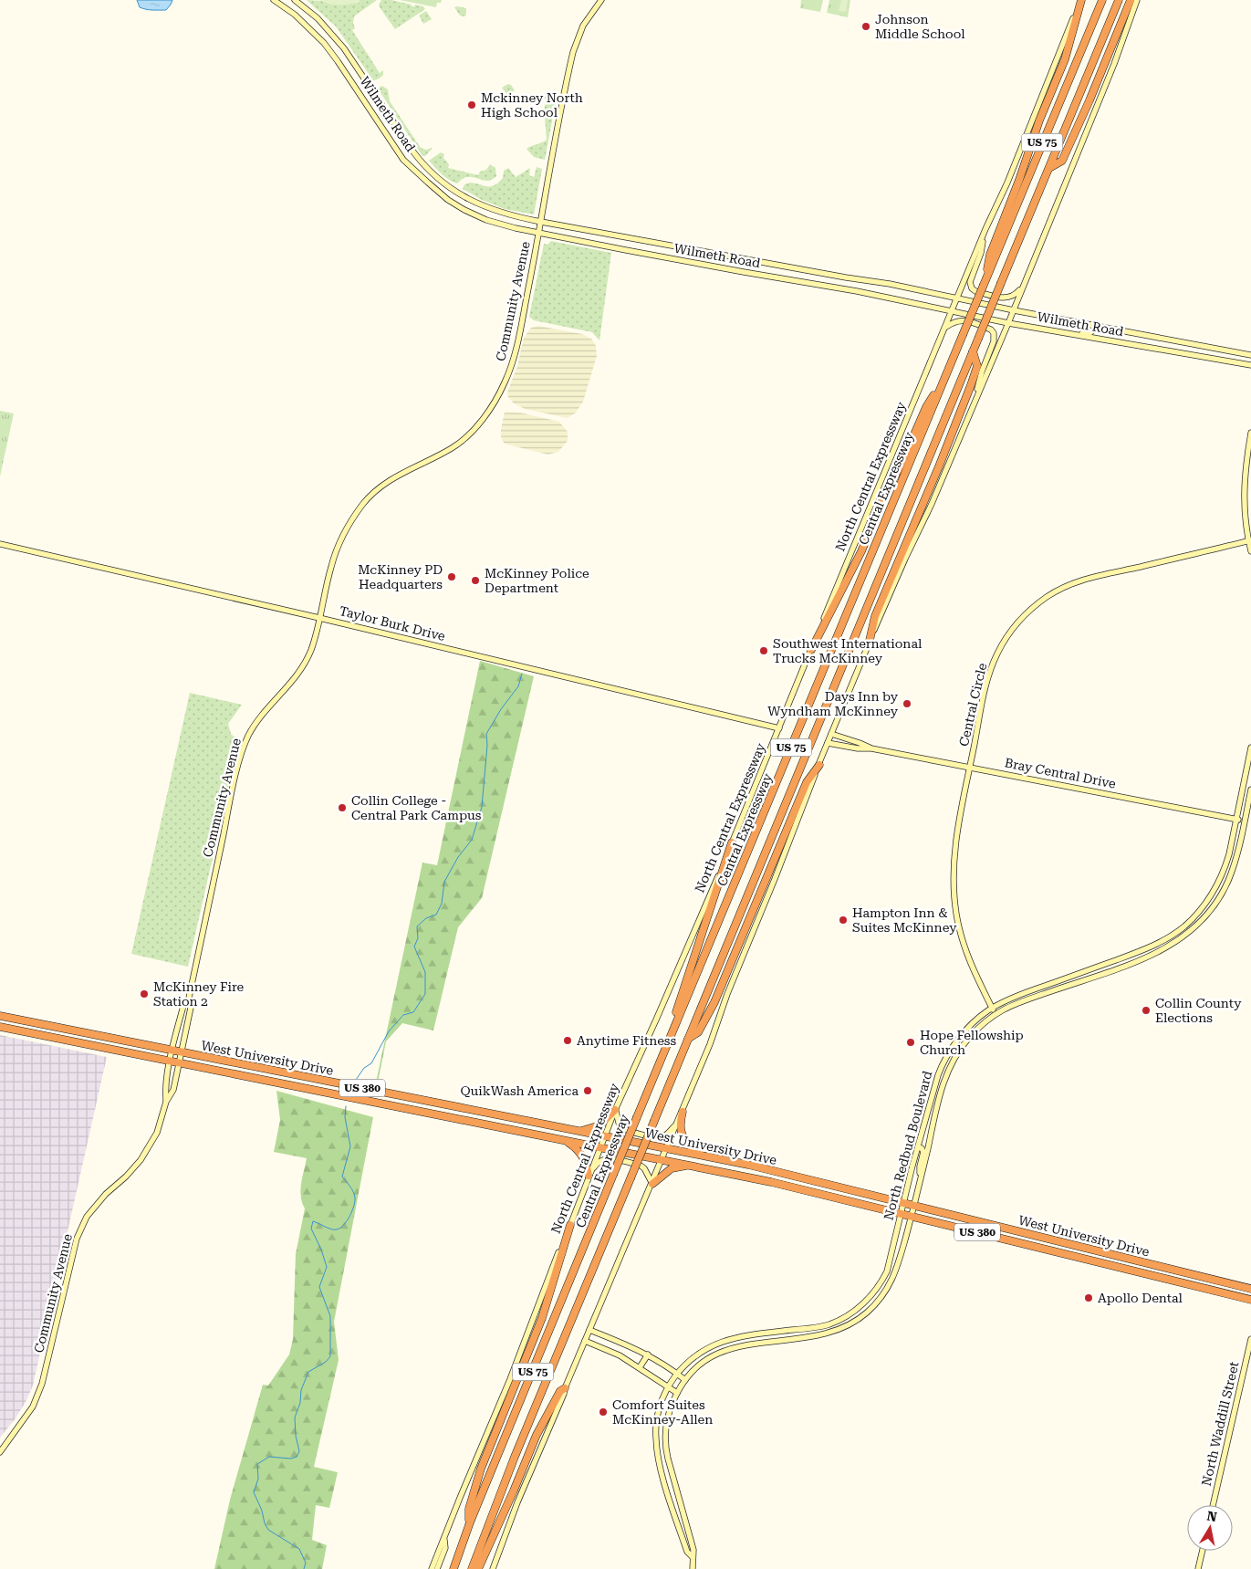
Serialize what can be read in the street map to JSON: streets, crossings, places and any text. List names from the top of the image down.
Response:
{
  "streets": {
    "highway": [
      "US 75",
      "Central Expressway",
      "West University Drive",
      "US 380"
    ],
    "street": [
      "Wilmeth Road",
      "Community Avenue",
      "North Central Expressway",
      "Taylor Burk Drive",
      "Central Circle",
      "Bray Central Drive",
      "North Redbud Boulevard",
      "North Waddill Street"
    ]
  },
  "crossings": [
    ["Wilmeth Road", "Community Avenue"],
    ["Wilmeth Road", "North Central Expressway"],
    ["Community Avenue", "Taylor Burk Drive"],
    ["Community Avenue", "West University Drive"],
    ["North Central Expressway", "Taylor Burk Drive"],
    ["North Central Expressway", "West University Drive"],
    ["Central Circle", "Bray Central Drive"],
    ["Central Circle", "North Redbud Boulevard"],
    ["Bray Central Drive", "North Redbud Boulevard"],
    ["West University Drive", "North Redbud Boulevard"]
  ],
  "places": [
    "Johnson Middle School",
    "Mckinney North High School",
    "McKinney PD Headquarters",
    "McKinney Police Department",
    "Southwest International Trucks McKinney",
    "Days Inn by Wyndham McKinney",
    "Collin College - Central Park Campus",
    "Hampton Inn & Suites McKinney",
    "McKinney Fire Station 2",
    "Collin County Elections",
    "Anytime Fitness",
    "Hope Fellowship Church",
    "QuikWash America",
    "Apollo Dental",
    "Comfort Suites McKinney-Allen"
  ],
  "north": "top"
}
